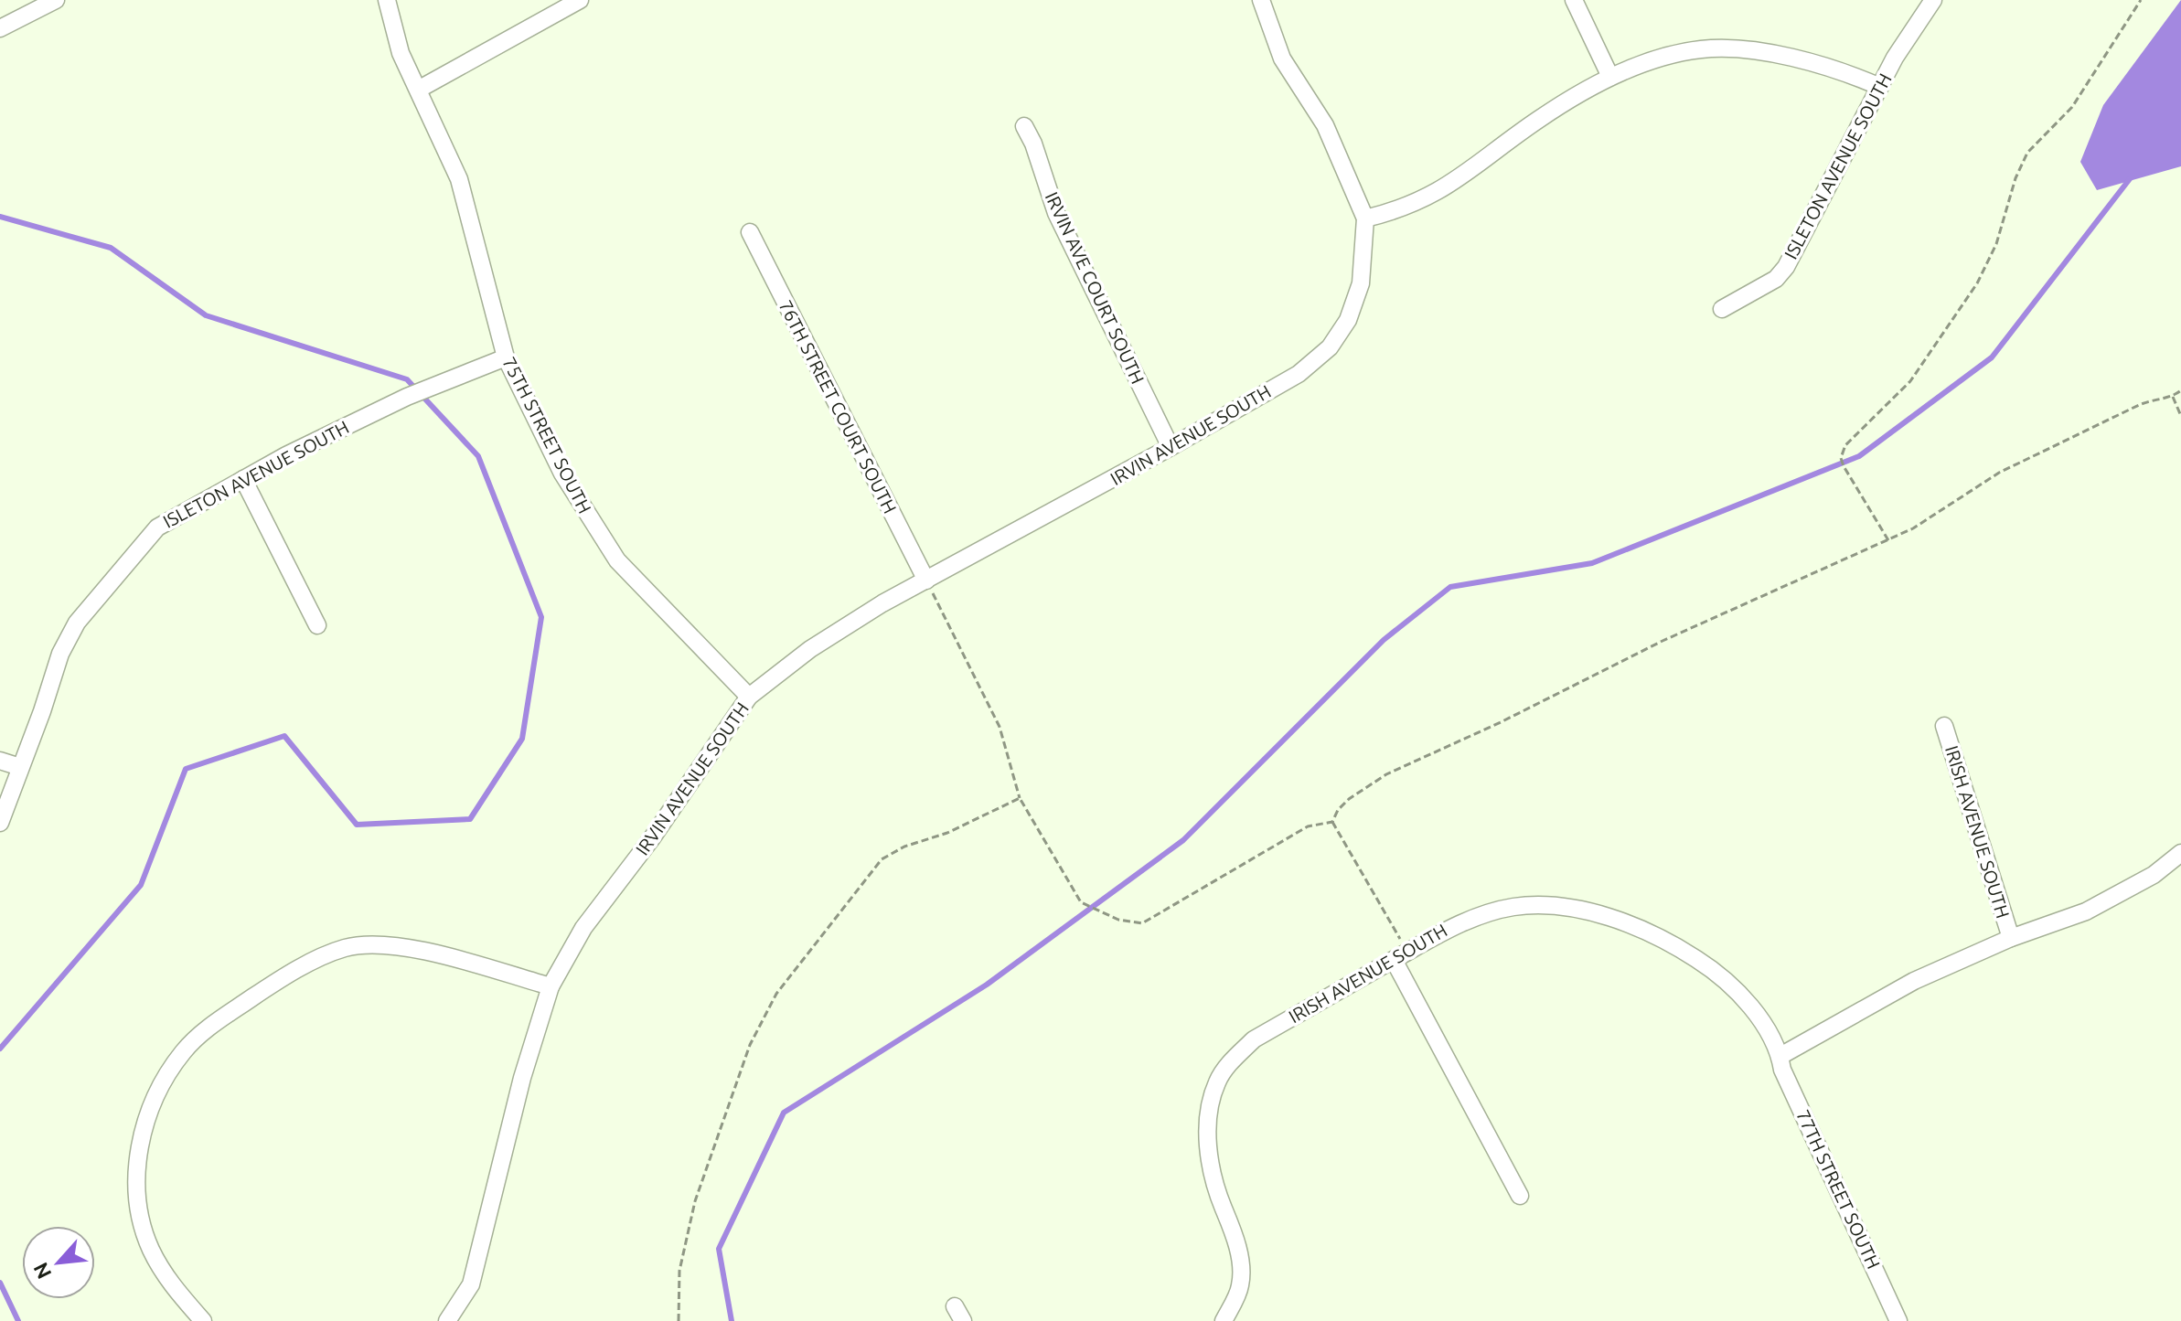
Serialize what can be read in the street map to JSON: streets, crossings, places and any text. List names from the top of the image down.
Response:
{
  "streets": {
    "street": [
      "ISLETON AVENUE SOUTH",
      "IRVIN AVE COURT SOUTH",
      "76TH STREET COURT SOUTH",
      "75TH STREET SOUTH",
      "IRVIN AVENUE SOUTH",
      "IRISH AVENUE SOUTH",
      "77TH STREET SOUTH"
    ]
  },
  "crossings": [
    ["ISLETON AVENUE SOUTH", "75TH STREET SOUTH"],
    ["IRVIN AVE COURT SOUTH", "IRVIN AVENUE SOUTH"],
    ["76TH STREET COURT SOUTH", "IRVIN AVENUE SOUTH"],
    ["75TH STREET SOUTH", "IRVIN AVENUE SOUTH"],
    ["IRISH AVENUE SOUTH", "77TH STREET SOUTH"]
  ],
  "north": "bottom left"
}
